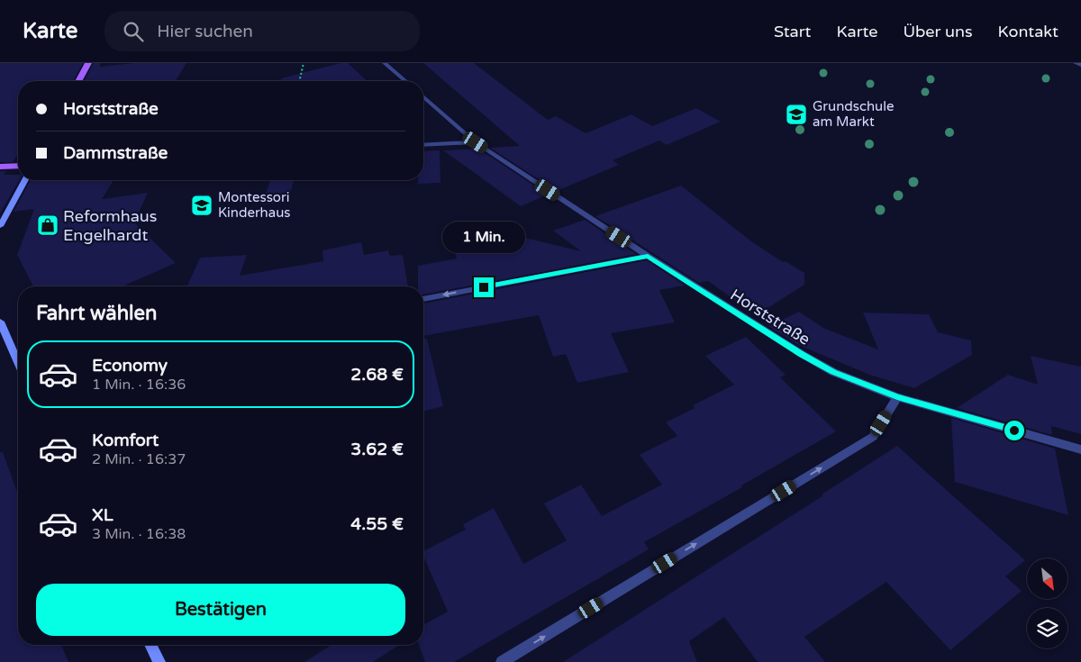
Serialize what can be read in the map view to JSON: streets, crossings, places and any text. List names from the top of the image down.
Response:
{
  "streets": {
    "street": ["Horststraße"]
  },
  "places": {
    "school or university": ["Grundschule am Markt", "Montessori Kinderhaus"],
    "shop": ["Reformhaus Engelhardt"]
  },
  "north": "bottom right",
  "page": {
    "header": "Karte",
    "search": "Hier suchen",
    "nav": [
      "Start",
      "Karte",
      "Über uns",
      "Kontakt"
    ],
    "banner": ["Horststraße", "Dammstraße"],
    "bubble": "1 Min.",
    "heading": "Fahrt wählen",
    "list": [
      {
        "name": "Economy",
        "note": "1 Min. · 16:36",
        "value": "2.68 €"
      },
      {
        "name": "Komfort",
        "note": "2 Min. · 16:37",
        "value": "3.62 €"
      },
      {
        "name": "XL",
        "note": "3 Min. · 16:38",
        "value": "4.55 €"
      }
    ],
    "buttons": "Bestätigen"
  }
}
